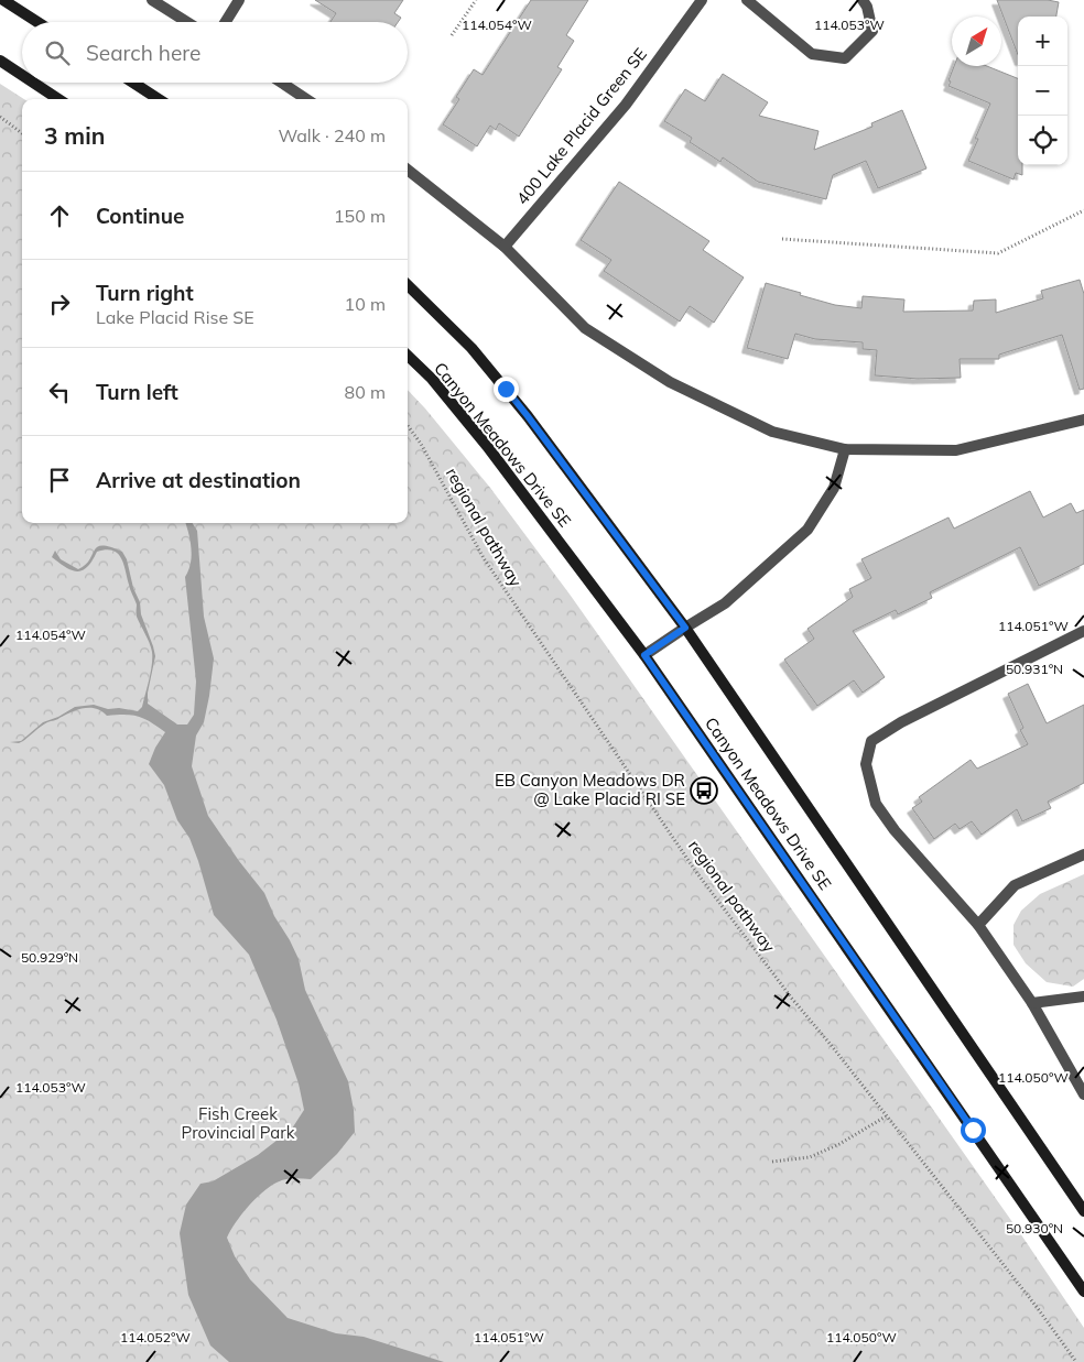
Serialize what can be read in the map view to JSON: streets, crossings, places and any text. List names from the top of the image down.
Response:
{
  "streets": {
    "main road": ["Canyon Meadows Drive SE"],
    "street": ["400 Lake Placid Green SE"],
    "path": ["regional pathway"]
  },
  "parks": ["Fish Creek Provincial Park"],
  "places": {
    "bus stop": ["EB Canyon Meadows DR @ Lake Placid RI SE"]
  },
  "north": "top right",
  "page": {
    "map_buttons": ["+", "−"],
    "search": "Search here",
    "heading": ["3 min", "Walk · 240 m"],
    "list": [
      ["Continue", "150 m"],
      ["Turn right", "Lake Placid Rise SE", "10 m"],
      ["Turn left", "80 m"],
      "Arrive at destination"
    ]
  },
  "coordinates": [
    "114.054°W",
    "114.053°W",
    "114.051°W",
    "50.931°N",
    "50.929°N",
    "114.050°W",
    "50.930°N",
    "114.052°W"
  ]
}
